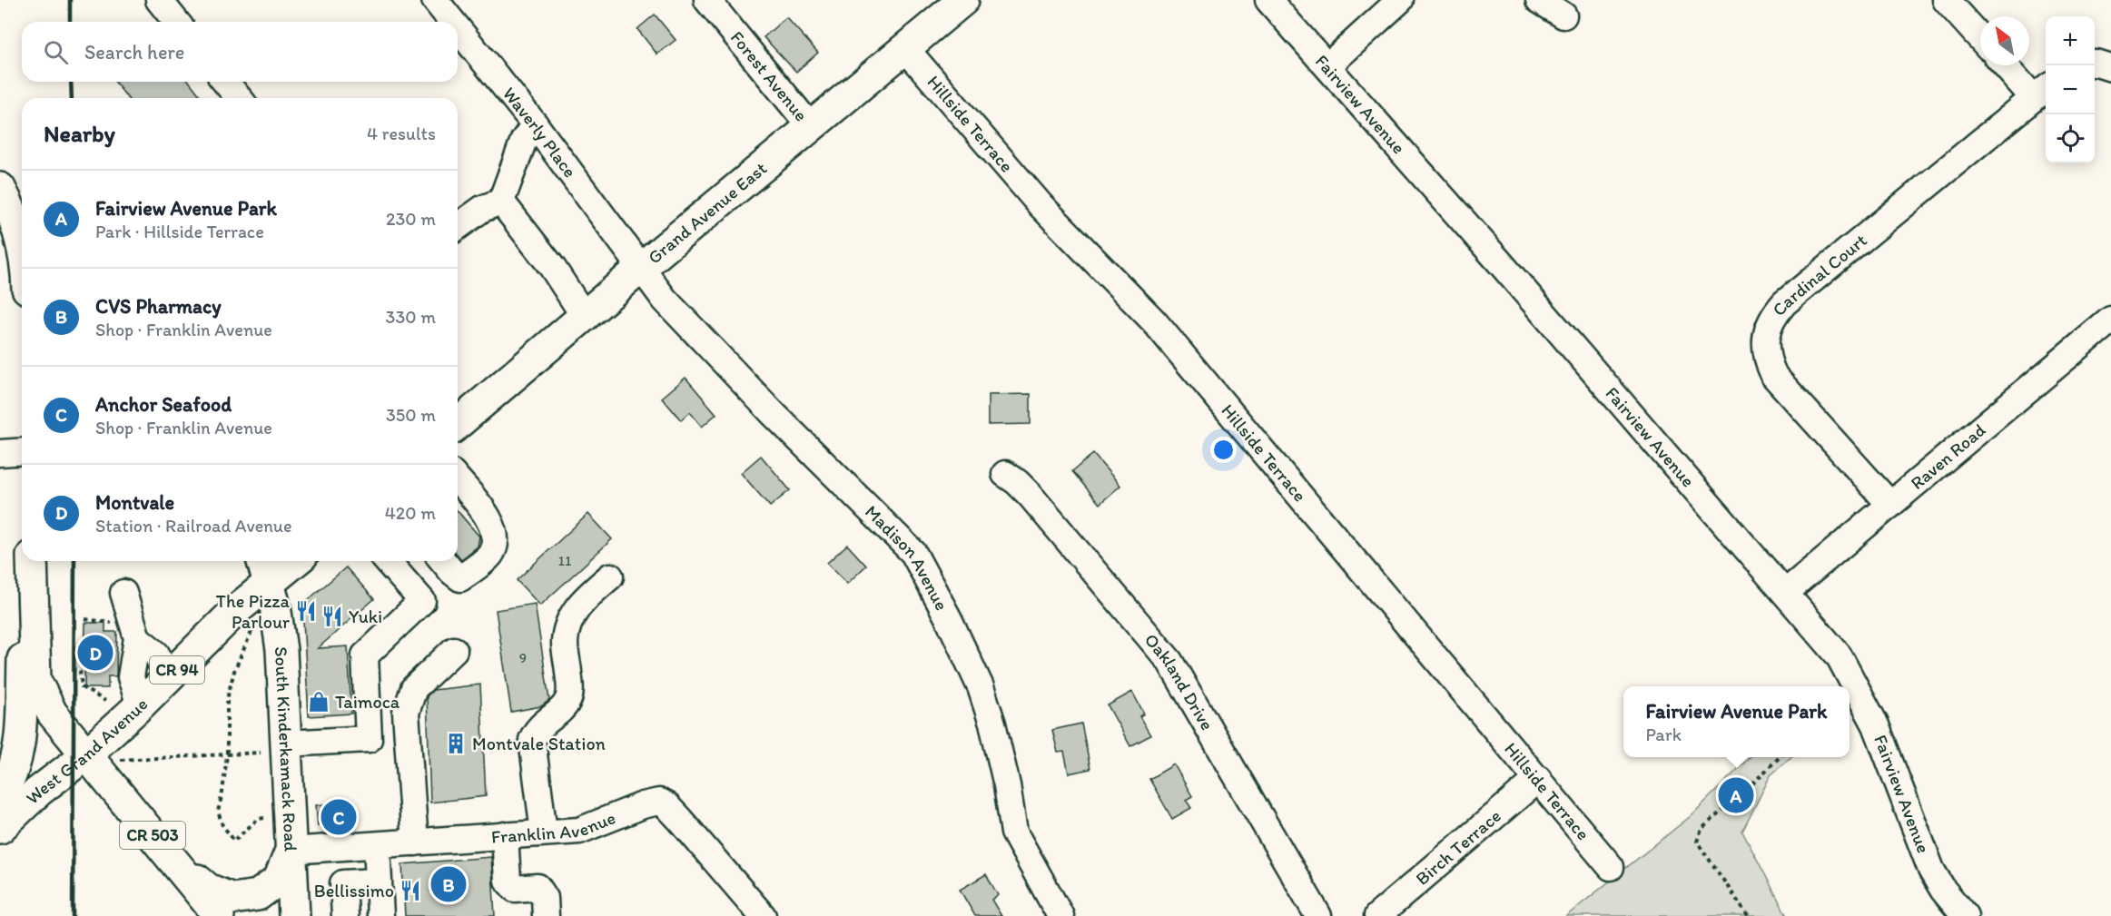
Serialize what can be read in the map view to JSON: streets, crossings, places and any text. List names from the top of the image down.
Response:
{
  "streets": {
    "main road": [
      "Grand Avenue East",
      "CR 94",
      "South Kinderkamack Road",
      "West Grand Avenue",
      "CR 503"
    ],
    "street": [
      "Forest Avenue",
      "Fairview Avenue",
      "Hillside Terrace",
      "Waverly Place",
      "Cardinal Court",
      "Raven Road",
      "Madison Avenue",
      "Oakland Drive",
      "Franklin Avenue",
      "Birch Terrace"
    ]
  },
  "crossings": [
    ["Forest Avenue", "Grand Avenue East"],
    ["Fairview Avenue", "Raven Road"],
    ["Hillside Terrace", "Grand Avenue East"],
    ["Hillside Terrace", "Birch Terrace"],
    ["Waverly Place", "Grand Avenue East"],
    ["Waverly Place", "Madison Avenue"],
    ["Grand Avenue East", "Madison Avenue"],
    ["Cardinal Court", "Raven Road"],
    ["CR 94", "South Kinderkamack Road"],
    ["CR 94", "West Grand Avenue"],
    ["South Kinderkamack Road", "West Grand Avenue"],
    ["South Kinderkamack Road", "Franklin Avenue"],
    ["West Grand Avenue", "CR 503"]
  ],
  "places": {
    "restaurant": ["The Pizza Parlour", "Yuki", "Bellissimo"],
    "shop": ["Taimoca"],
    "building": ["Montvale Station"]
  },
  "house_numbers": ["11", "9"],
  "north": "top left",
  "page": {
    "map_buttons": ["+", "−"],
    "search": "Search here",
    "heading": ["Nearby", "4 results"],
    "list": [
      {
        "mark": "A",
        "name": "Fairview Avenue Park",
        "note": "Park · Hillside Terrace",
        "value": "230 m"
      },
      {
        "mark": "B",
        "name": "CVS Pharmacy",
        "note": "Shop · Franklin Avenue",
        "value": "330 m"
      },
      {
        "mark": "C",
        "name": "Anchor Seafood",
        "note": "Shop · Franklin Avenue",
        "value": "350 m"
      },
      {
        "mark": "D",
        "name": "Montvale",
        "note": "Station · Railroad Avenue",
        "value": "420 m"
      }
    ],
    "pins": [
      "D",
      "A",
      "C",
      "B"
    ],
    "popup": ["Fairview Avenue Park", "Park"]
  }
}
